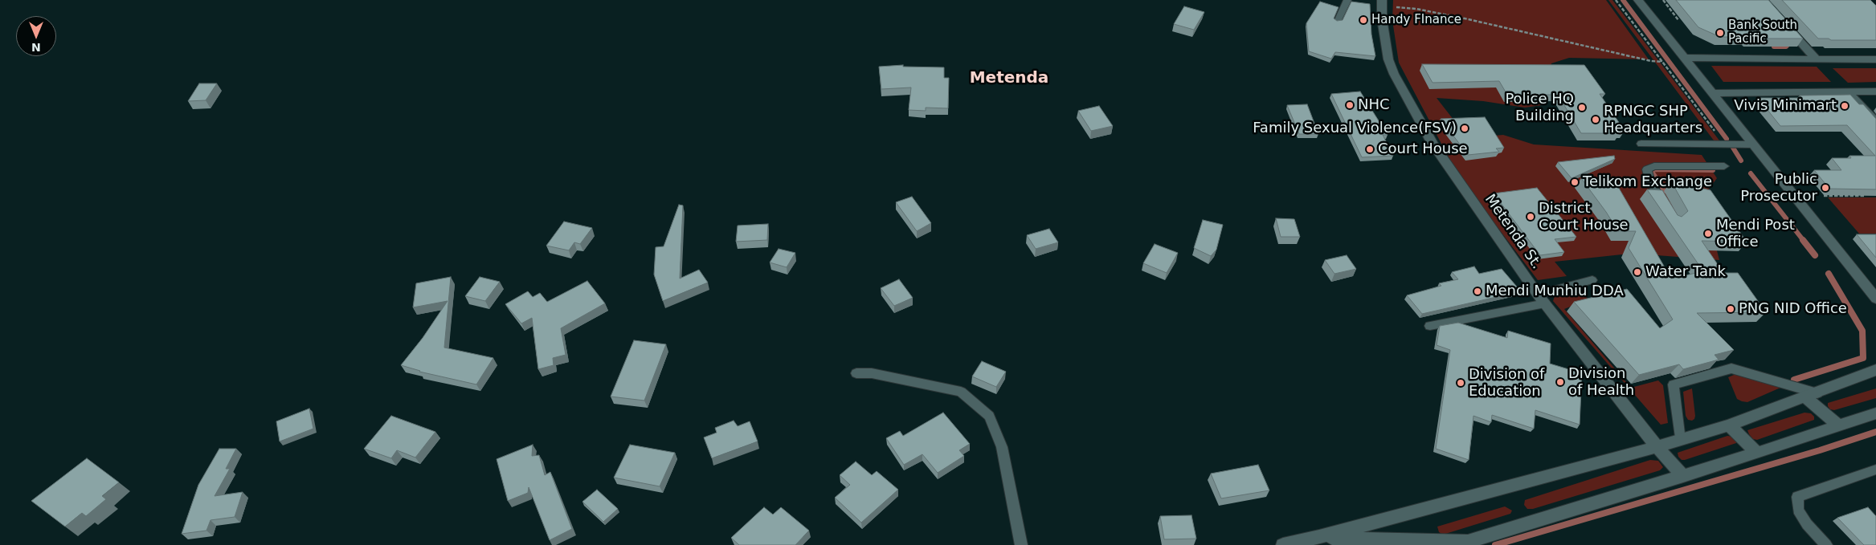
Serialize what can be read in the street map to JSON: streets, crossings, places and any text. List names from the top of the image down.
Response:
{
  "streets": {
    "street": ["Metenda St."]
  },
  "districts": ["Metenda"],
  "places": [
    "Handy FInance",
    "Bank South Pacific",
    "NHC",
    "Vivis Minimart",
    "Police HQ Building",
    "RPNGC SHP Headquarters",
    "Family Sexual Violence(FSV)",
    "Court House",
    "Telikom Exchange",
    "Public Prosecutor",
    "District Court House",
    "Mendi Post Office",
    "Water Tank",
    "Mendi Munhiu DDA",
    "PNG NID Office",
    "Division of Health",
    "Division of Education"
  ],
  "north": "bottom"
}
